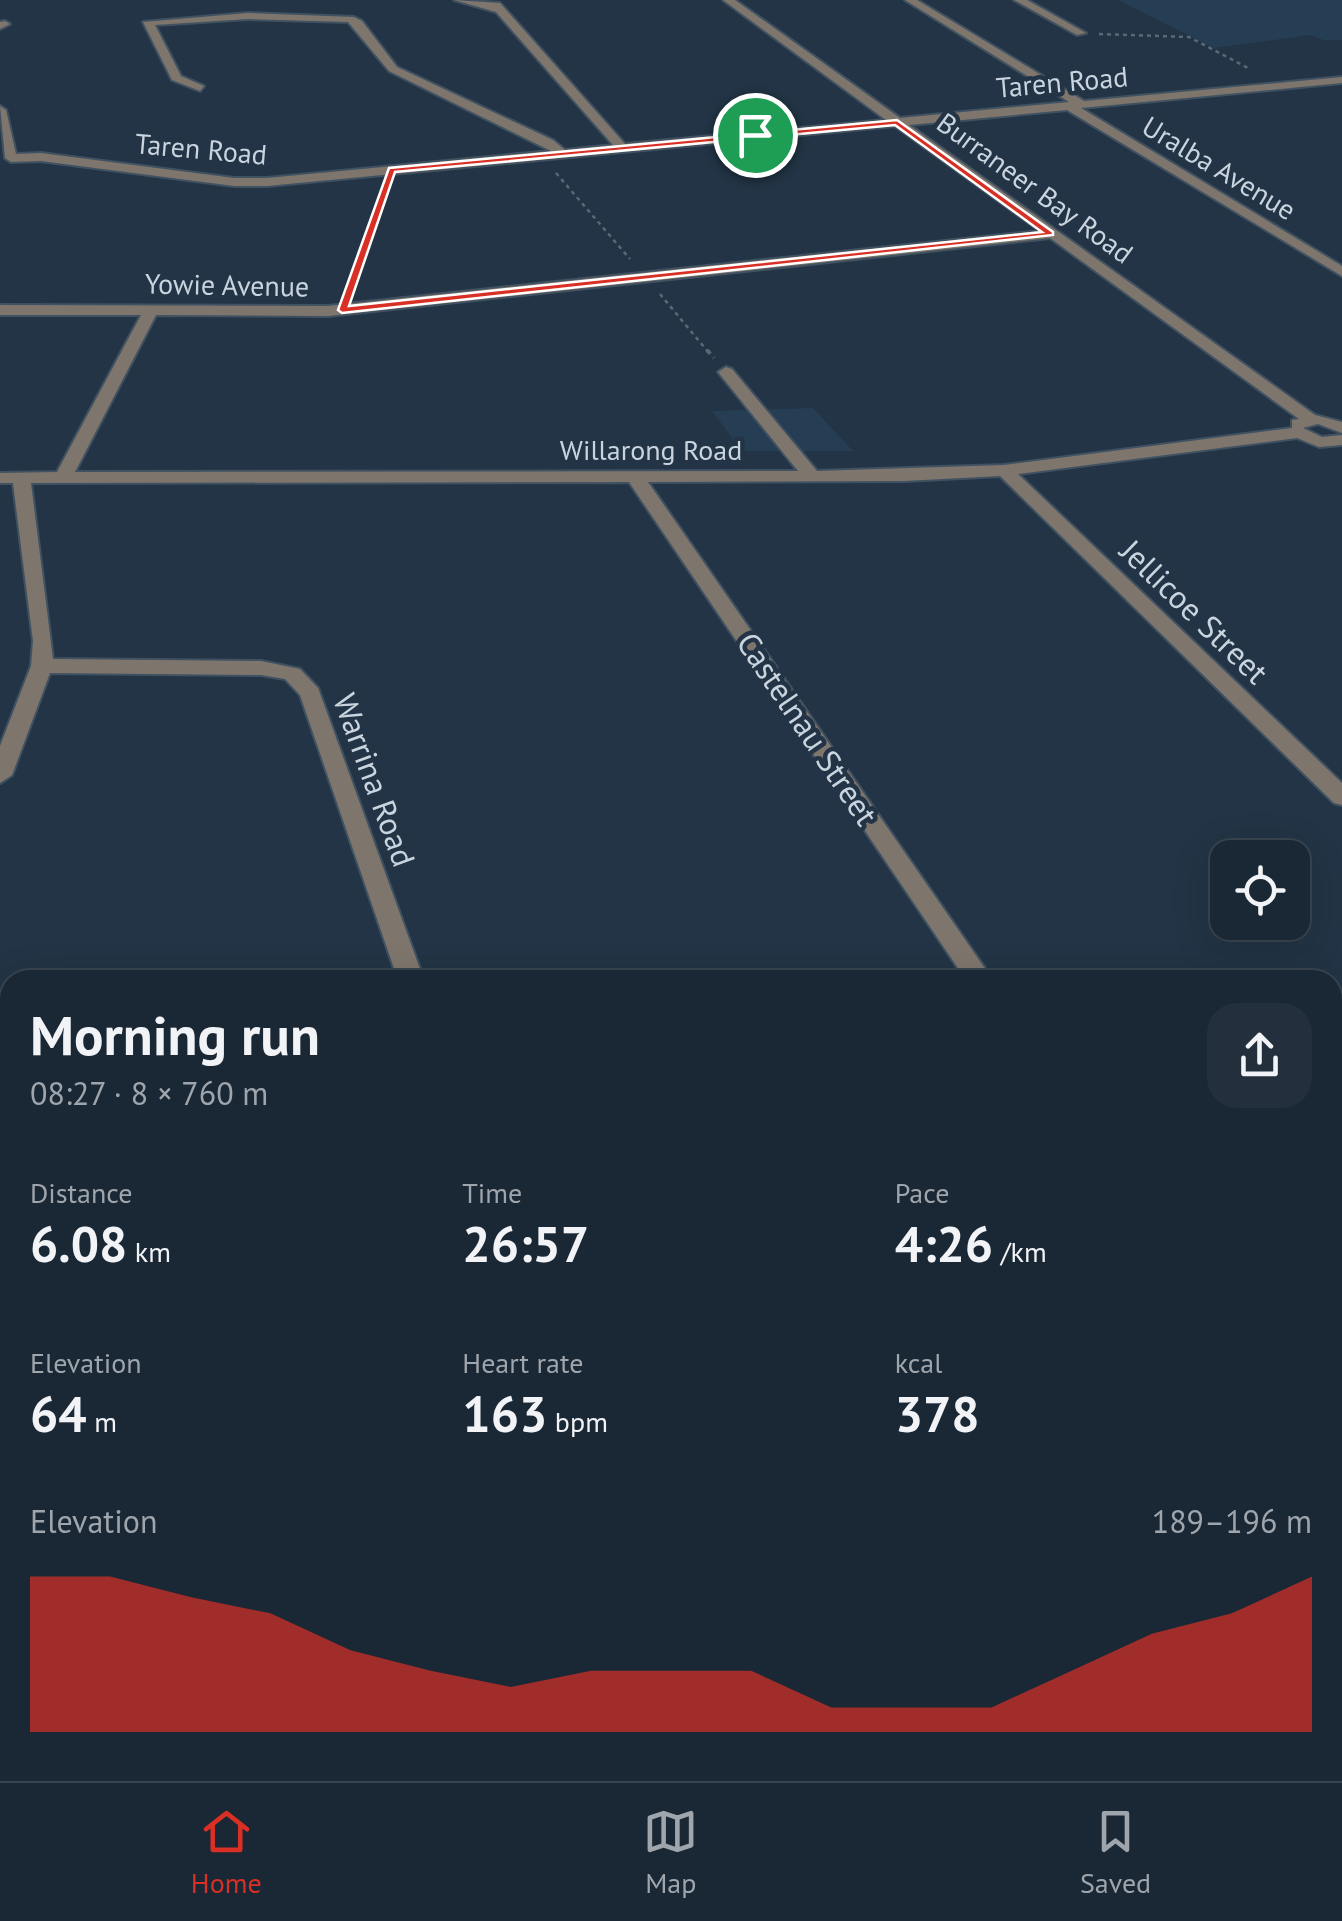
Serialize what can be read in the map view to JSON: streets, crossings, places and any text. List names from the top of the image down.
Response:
{
  "streets": {
    "street": [
      "Taren Road",
      "Uralba Avenue",
      "Burraneer Bay Road",
      "Yowie Avenue",
      "Willarong Road",
      "Jellicoe Street",
      "Castelnau Street",
      "Warrina Road"
    ]
  },
  "crossings": [
    ["Taren Road", "Uralba Avenue"],
    ["Taren Road", "Burraneer Bay Road"],
    ["Burraneer Bay Road", "Yowie Avenue"],
    ["Burraneer Bay Road", "Willarong Road"],
    ["Willarong Road", "Jellicoe Street"],
    ["Willarong Road", "Castelnau Street"]
  ],
  "page": {
    "heading": ["Morning run", "08:27 · 8 × 760 m"],
    "stats": [
      ["Distance", "6.08 km"],
      ["Time", "26:57"],
      ["Pace", "4:26 /km"],
      ["Elevation", "64 m"],
      ["Heart rate", "163 bpm"],
      ["kcal", "378"]
    ],
    "chart": ["Elevation", "189–196 m"],
    "tabs": ["Home", "Map", "Saved"]
  }
}
